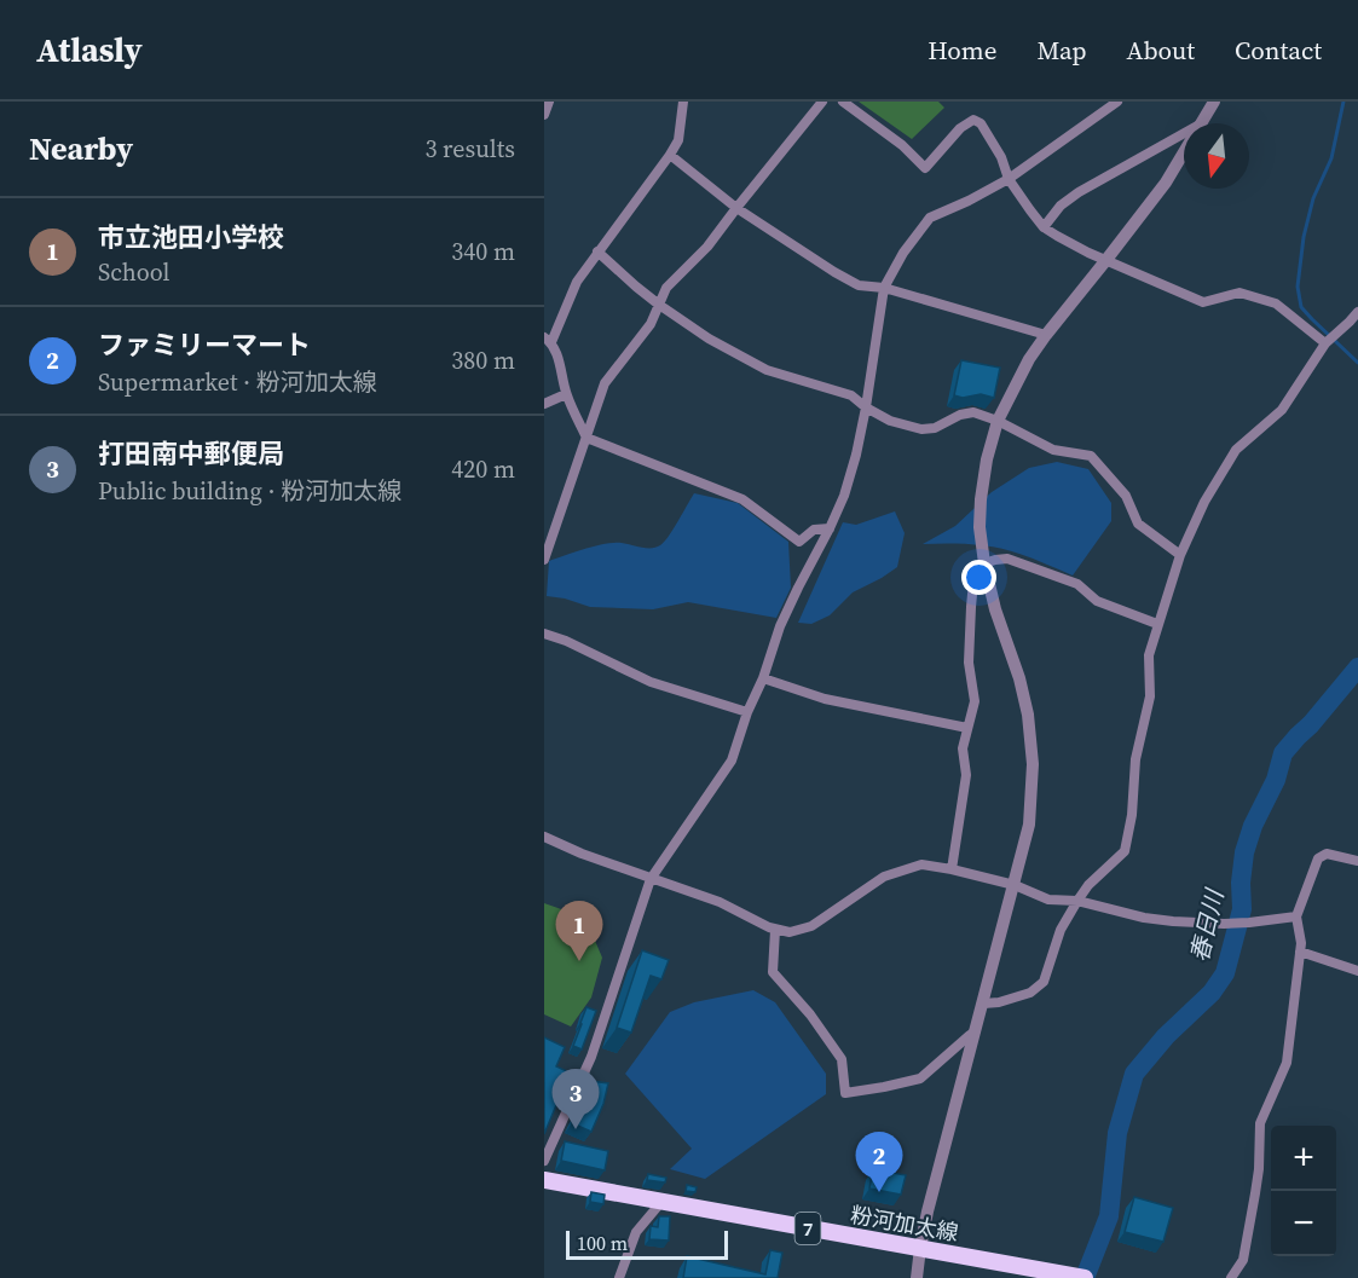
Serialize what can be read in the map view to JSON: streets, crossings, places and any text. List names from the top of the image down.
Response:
{
  "streets": {
    "main road": ["粉河加太線", "7"]
  },
  "water": ["春日川"],
  "scale_bar": "100 m",
  "north": "bottom",
  "page": {
    "header": "Atlasly",
    "nav": [
      "Home",
      "Map",
      "About",
      "Contact"
    ],
    "heading": ["Nearby", "3 results"],
    "list": [
      {
        "mark": "1",
        "name": "市立池田小学校",
        "note": "School",
        "value": "340 m"
      },
      {
        "mark": "2",
        "name": "ファミリーマート",
        "note": "Supermarket · 粉河加太線",
        "value": "380 m"
      },
      {
        "mark": "3",
        "name": "打田南中郵便局",
        "note": "Public building · 粉河加太線",
        "value": "420 m"
      }
    ],
    "pins": ["1", "3", "2"],
    "map_buttons": ["+", "−"],
    "scale": "100 m"
  }
}
